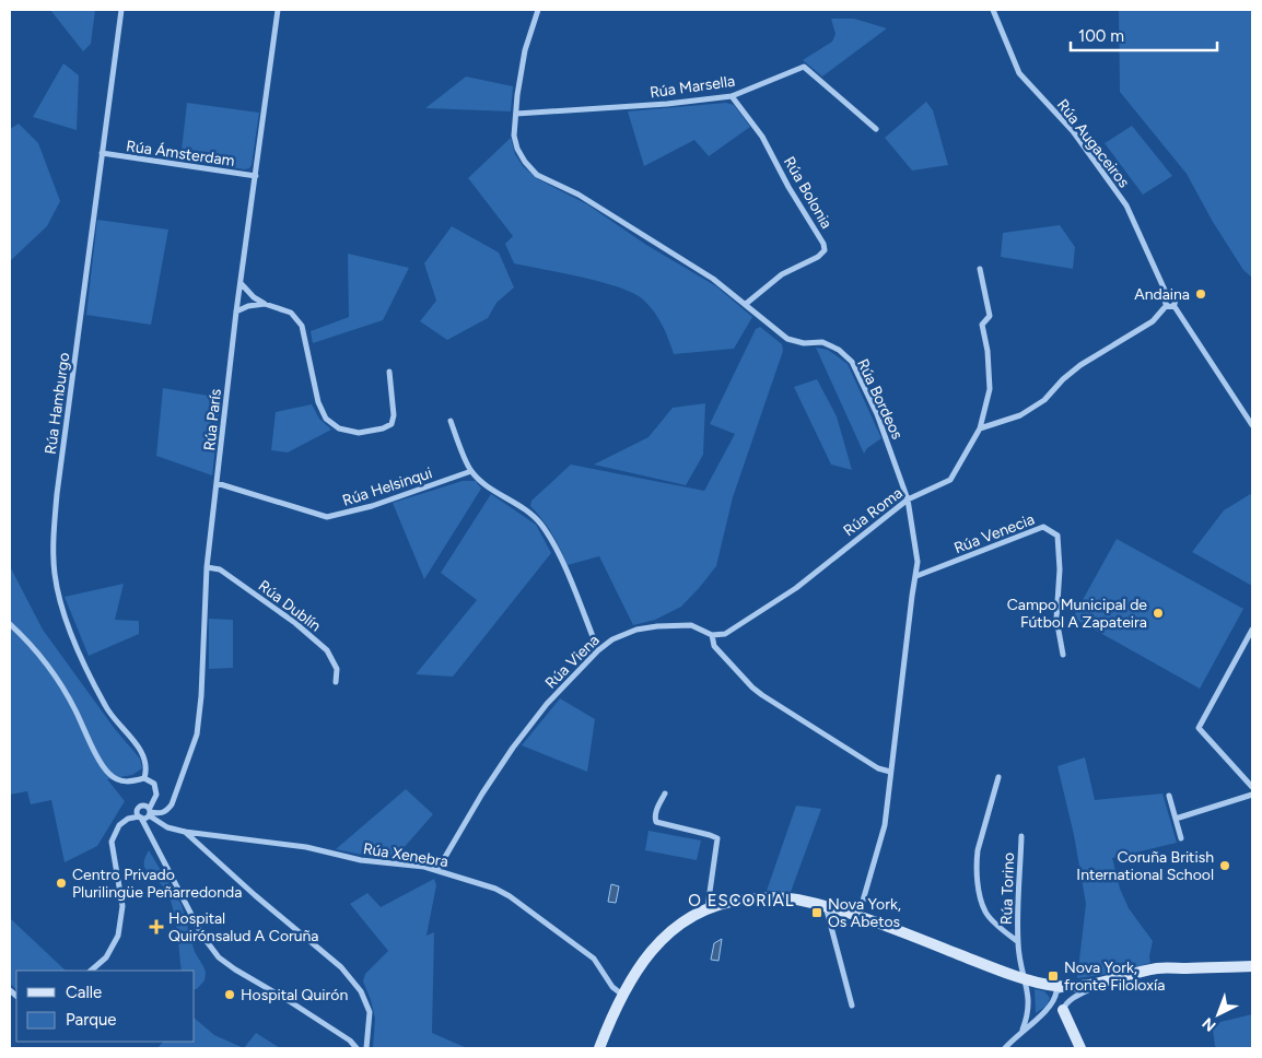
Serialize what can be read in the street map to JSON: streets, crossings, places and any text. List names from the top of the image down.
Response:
{
  "streets": {
    "street": [
      "Rúa Marsella",
      "Rúa Augaceiros",
      "Rúa Ámsterdam",
      "Rúa Bolonia",
      "Rúa Bordeos",
      "Rúa Hamburgo",
      "Rúa París",
      "Rúa Helsinqui",
      "Rúa Roma",
      "Rúa Venecia",
      "Rúa Dublín",
      "Rúa Viena",
      "Rúa Xenebra",
      "Rúa Torino"
    ]
  },
  "crossings": [
    ["Rúa Marsella", "Rúa Bolonia"],
    ["Rúa Marsella", "Rúa Bordeos"],
    ["Rúa Ámsterdam", "Rúa Hamburgo"],
    ["Rúa Ámsterdam", "Rúa París"],
    ["Rúa Bolonia", "Rúa Bordeos"],
    ["Rúa Bordeos", "Rúa Roma"],
    ["Rúa Bordeos", "Rúa Venecia"],
    ["Rúa Hamburgo", "Rúa París"],
    ["Rúa Hamburgo", "Rúa Xenebra"],
    ["Rúa París", "Rúa Helsinqui"],
    ["Rúa París", "Rúa Dublín"],
    ["Rúa París", "Rúa Xenebra"],
    ["Rúa Roma", "Rúa Viena"],
    ["Rúa Viena", "Rúa Xenebra"]
  ],
  "districts": ["O ESCORIAL"],
  "places": {
    "other": [
      "Andaina",
      "Campo Municipal de Fútbol A Zapateira",
      "Coruña British International School",
      "Centro Privado Plurilingüe Peñarredonda",
      "Hospital Quirón"
    ],
    "transit": ["Nova York, Os Abetos", "Nova York, fronte Filoloxía"],
    "health": ["Hospital Quirónsalud A Coruña"]
  },
  "legend": ["Calle", "Parque"],
  "scale_bar": "100 m",
  "north": "bottom left"
}
